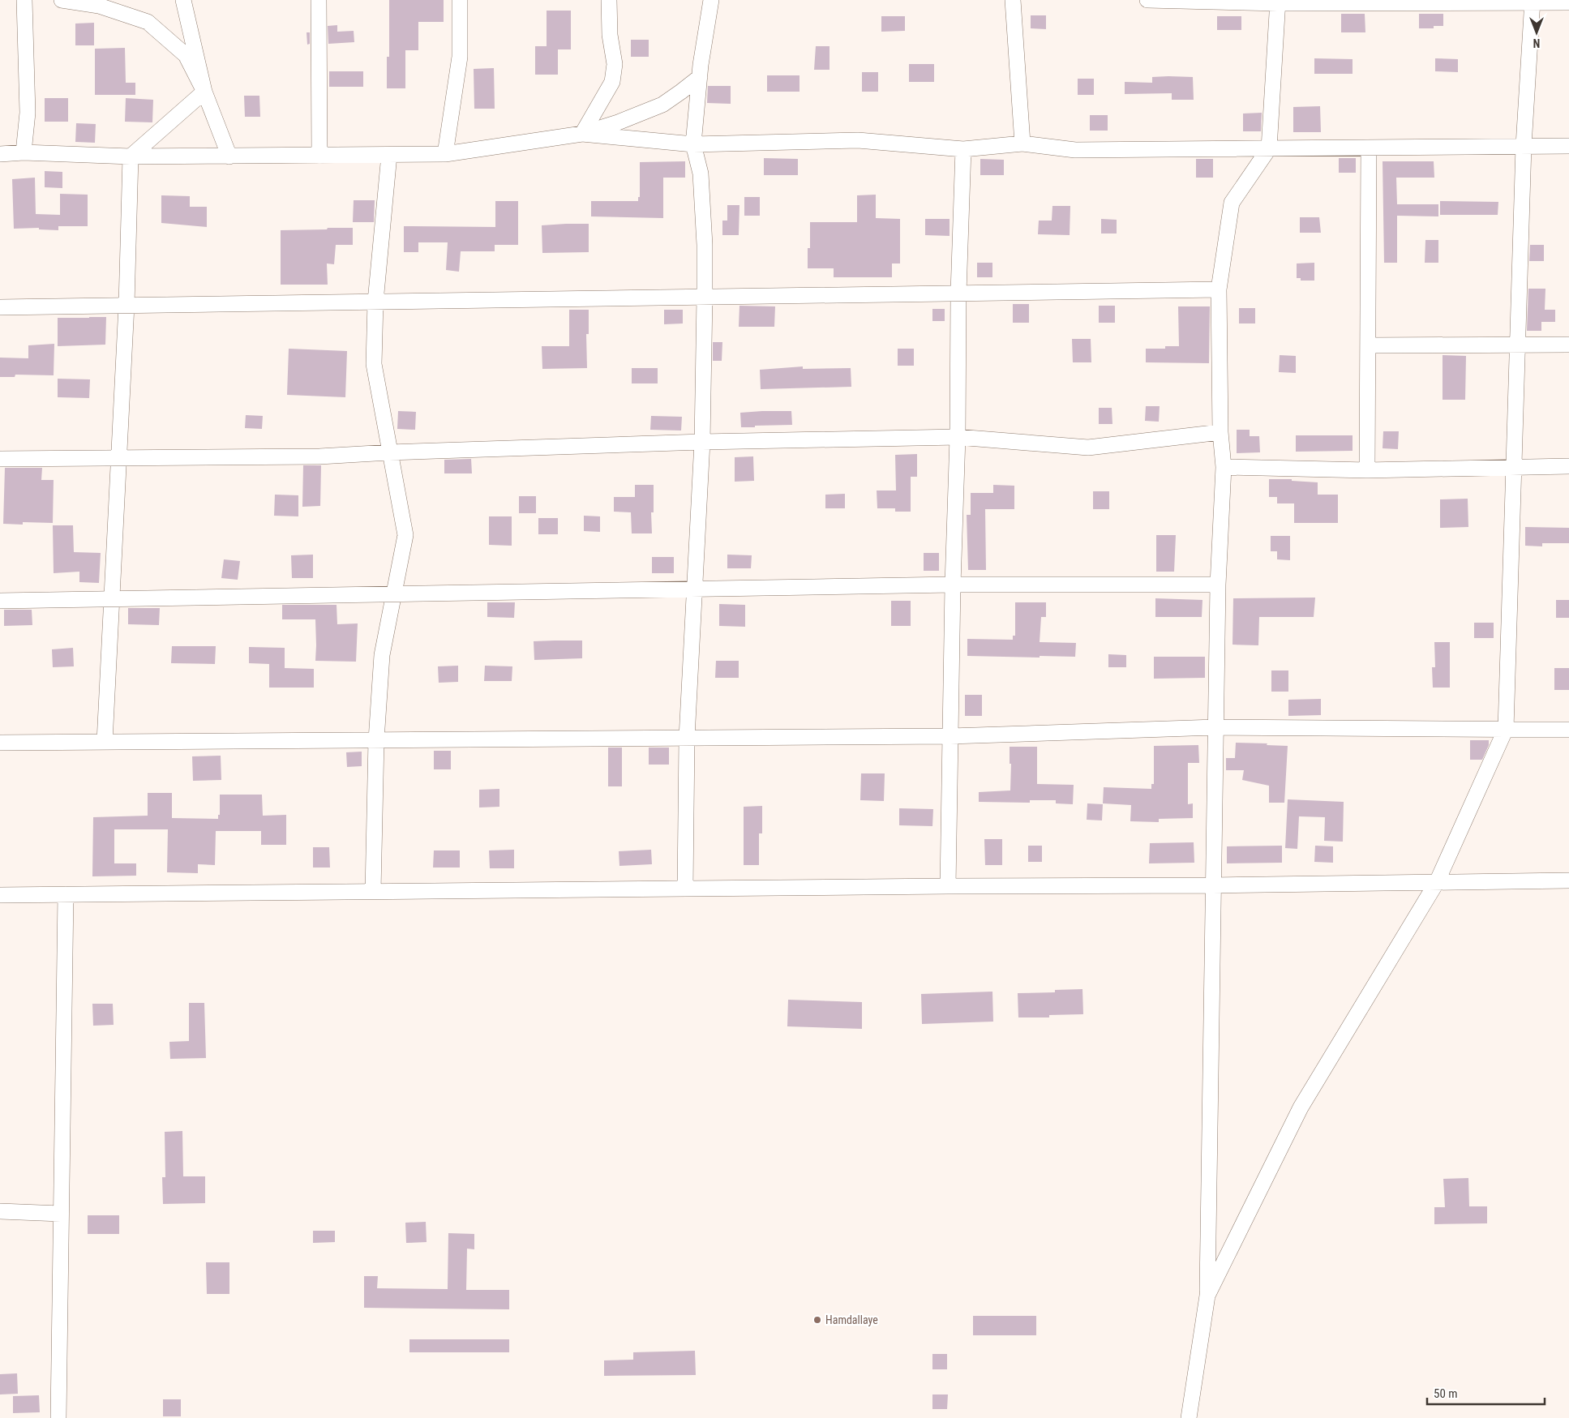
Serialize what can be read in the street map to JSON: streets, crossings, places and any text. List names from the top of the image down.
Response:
{
  "places": ["Hamdallaye"],
  "scale_bar": "50 m",
  "north": "bottom"
}
